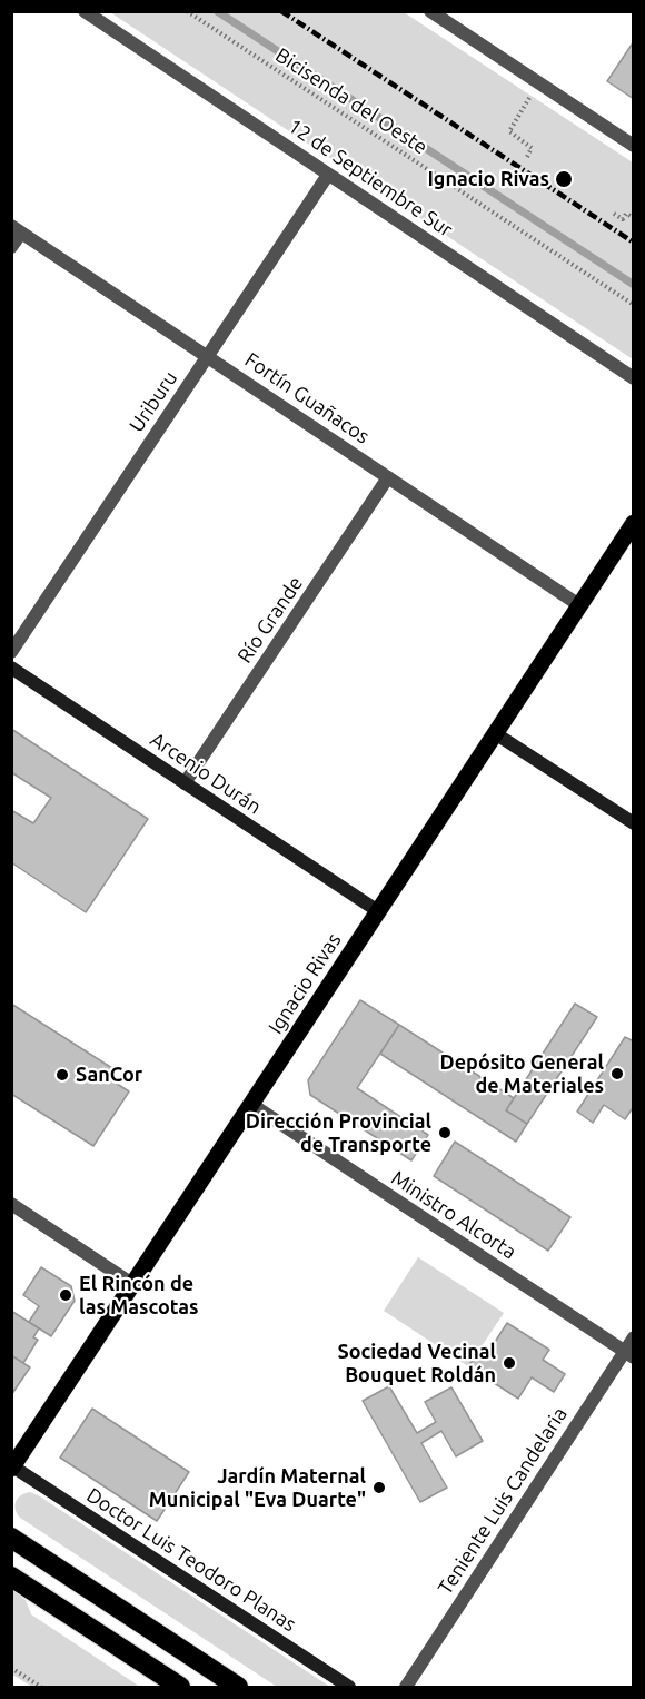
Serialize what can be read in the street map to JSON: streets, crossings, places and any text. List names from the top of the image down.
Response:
{
  "streets": {
    "main road": ["Ignacio Rivas"],
    "street": [
      "12 de Septiembre Sur",
      "Fortín Guañacos",
      "Uriburu",
      "Río Grande",
      "Arcenio Durán",
      "Ministro Alcorta",
      "Teniente Luis Candelaria",
      "Doctor Luis Teodoro Planas"
    ],
    "path": ["Bicisenda del Oeste"]
  },
  "crossings": [
    ["12 de Septiembre Sur", "Uriburu"],
    ["Fortín Guañacos", "Uriburu"],
    ["Fortín Guañacos", "Río Grande"],
    ["Fortín Guañacos", "Ignacio Rivas"],
    ["Río Grande", "Arcenio Durán"],
    ["Arcenio Durán", "Ignacio Rivas"],
    ["Ignacio Rivas", "Ministro Alcorta"],
    ["Ignacio Rivas", "Doctor Luis Teodoro Planas"],
    ["Ministro Alcorta", "Teniente Luis Candelaria"]
  ],
  "places": [
    "Ignacio Rivas",
    "Depósito General de Materiales",
    "SanCor",
    "Dirección Provincial de Transporte",
    "El Rincón de las Mascotas",
    "Sociedad Vecinal Bouquet Roldán",
    "Jardín Maternal Municipal \"Eva Duarte\""
  ]
}
